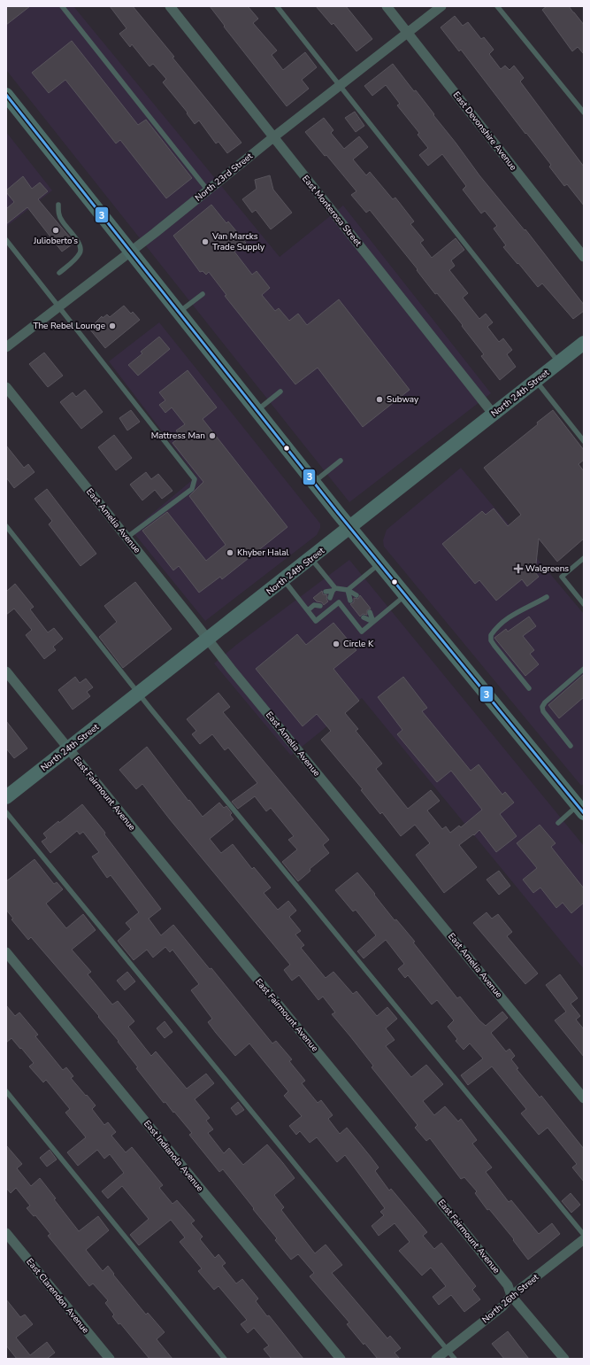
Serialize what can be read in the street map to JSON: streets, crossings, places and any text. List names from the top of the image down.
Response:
{
  "streets": {
    "main road": ["North 24th Street"],
    "street": [
      "East Devonshire Avenue",
      "North 23rd Street",
      "East Monterosa Street",
      "East Amelia Avenue",
      "East Fairmount Avenue",
      "East Indianola Avenue",
      "East Clarendon Avenue",
      "North 26th Street"
    ]
  },
  "crossings": [
    ["East Devonshire Avenue", "North 23rd Street"],
    ["North 23rd Street", "East Monterosa Street"],
    ["East Monterosa Street", "North 24th Street"],
    ["North 24th Street", "East Amelia Avenue"],
    ["North 24th Street", "East Fairmount Avenue"],
    ["East Fairmount Avenue", "North 26th Street"]
  ],
  "places": {
    "other": [
      "Julioberto’s",
      "Van Marcks Trade Supply",
      "The Rebel Lounge",
      "Subway",
      "Mattress Man",
      "Khyber Halal",
      "Circle K"
    ],
    "health": ["Walgreens"]
  },
  "lines": ["transit line 3"]
}
